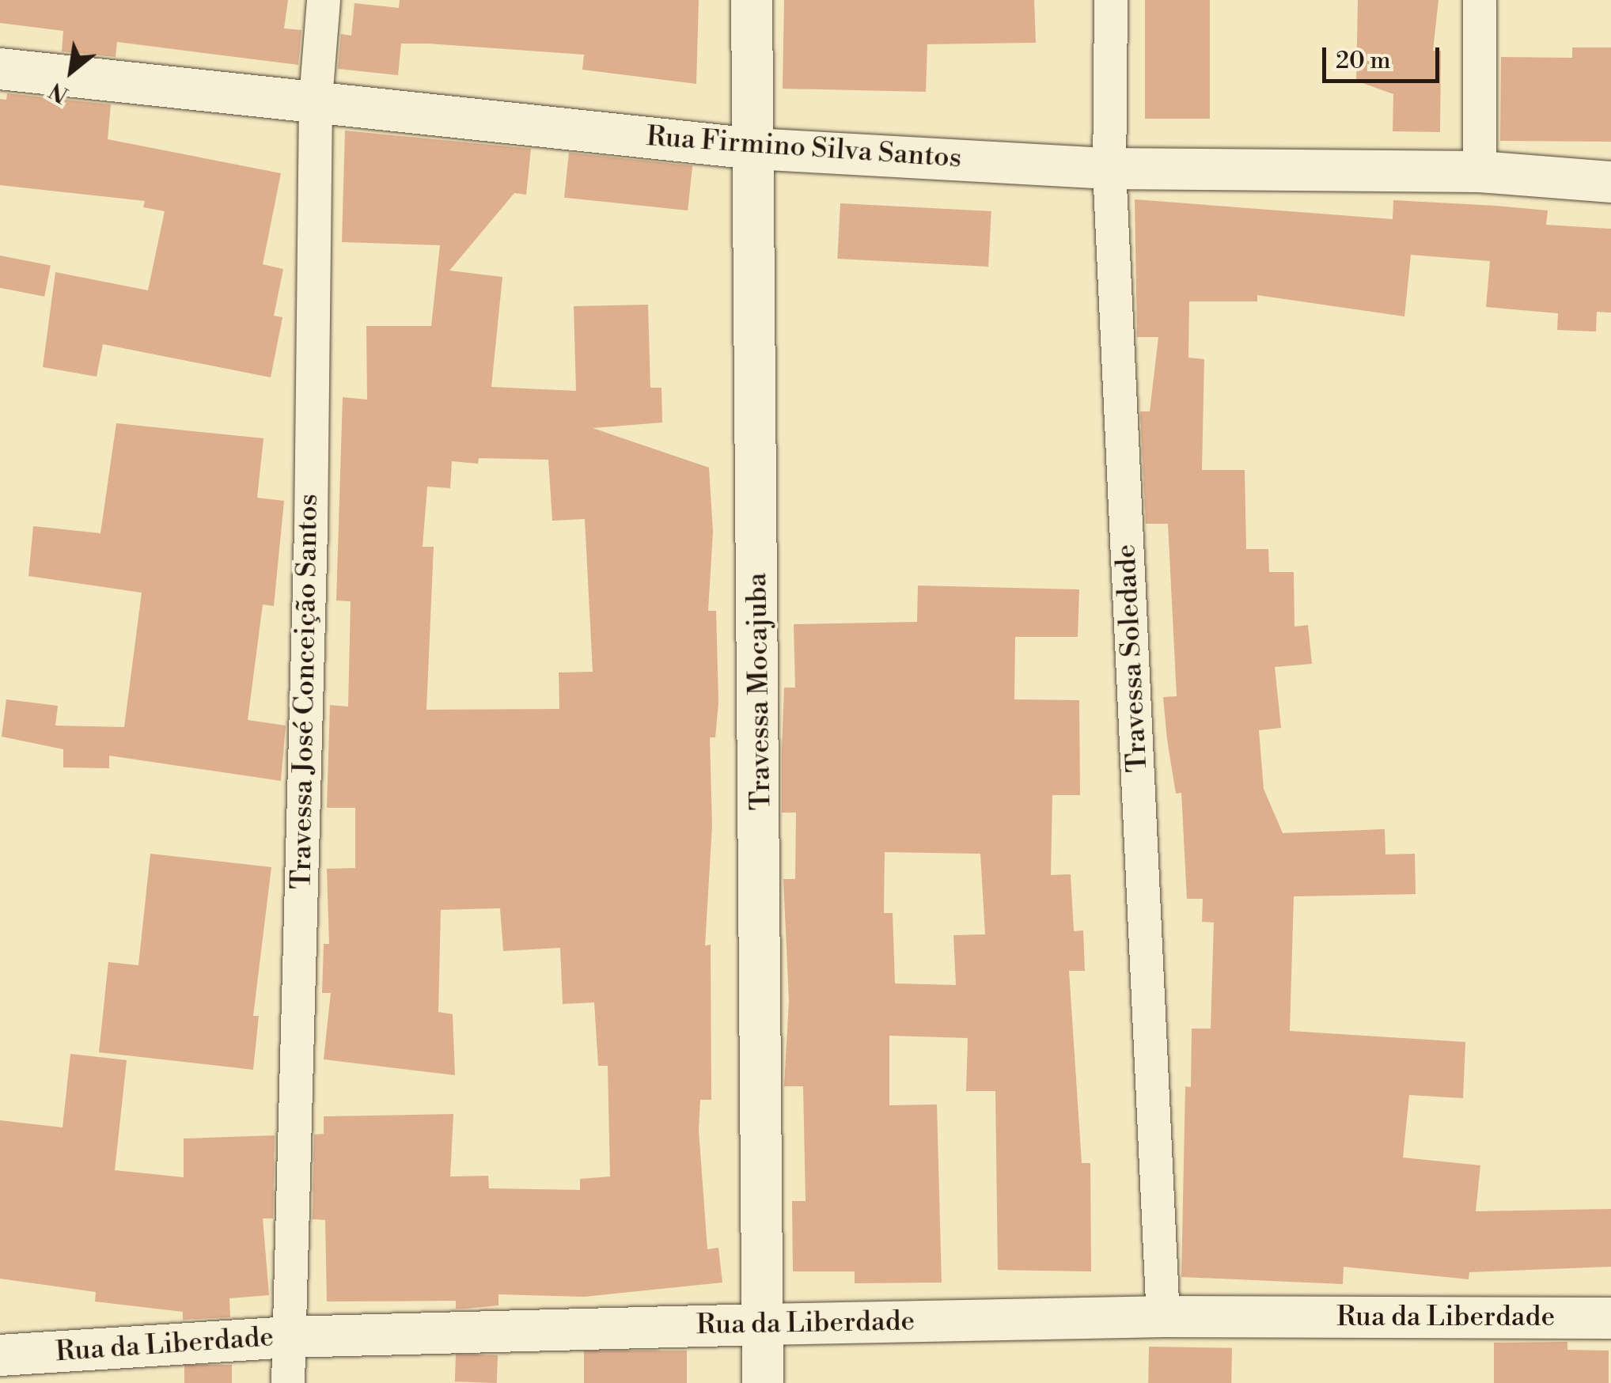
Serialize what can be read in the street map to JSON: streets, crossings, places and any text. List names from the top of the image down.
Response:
{
  "streets": {
    "street": [
      "Rua Firmino Silva Santos",
      "Travessa Soledade",
      "Travessa José Conceição Santos",
      "Travessa Mocajuba",
      "Rua da Liberdade"
    ]
  },
  "crossings": [
    ["Rua Firmino Silva Santos", "Travessa Soledade"],
    ["Rua Firmino Silva Santos", "Travessa José Conceição Santos"],
    ["Rua Firmino Silva Santos", "Travessa Mocajuba"],
    ["Travessa Soledade", "Rua da Liberdade"],
    ["Travessa José Conceição Santos", "Rua da Liberdade"],
    ["Travessa Mocajuba", "Rua da Liberdade"]
  ],
  "scale_bar": "20 m",
  "north": "bottom left"
}
